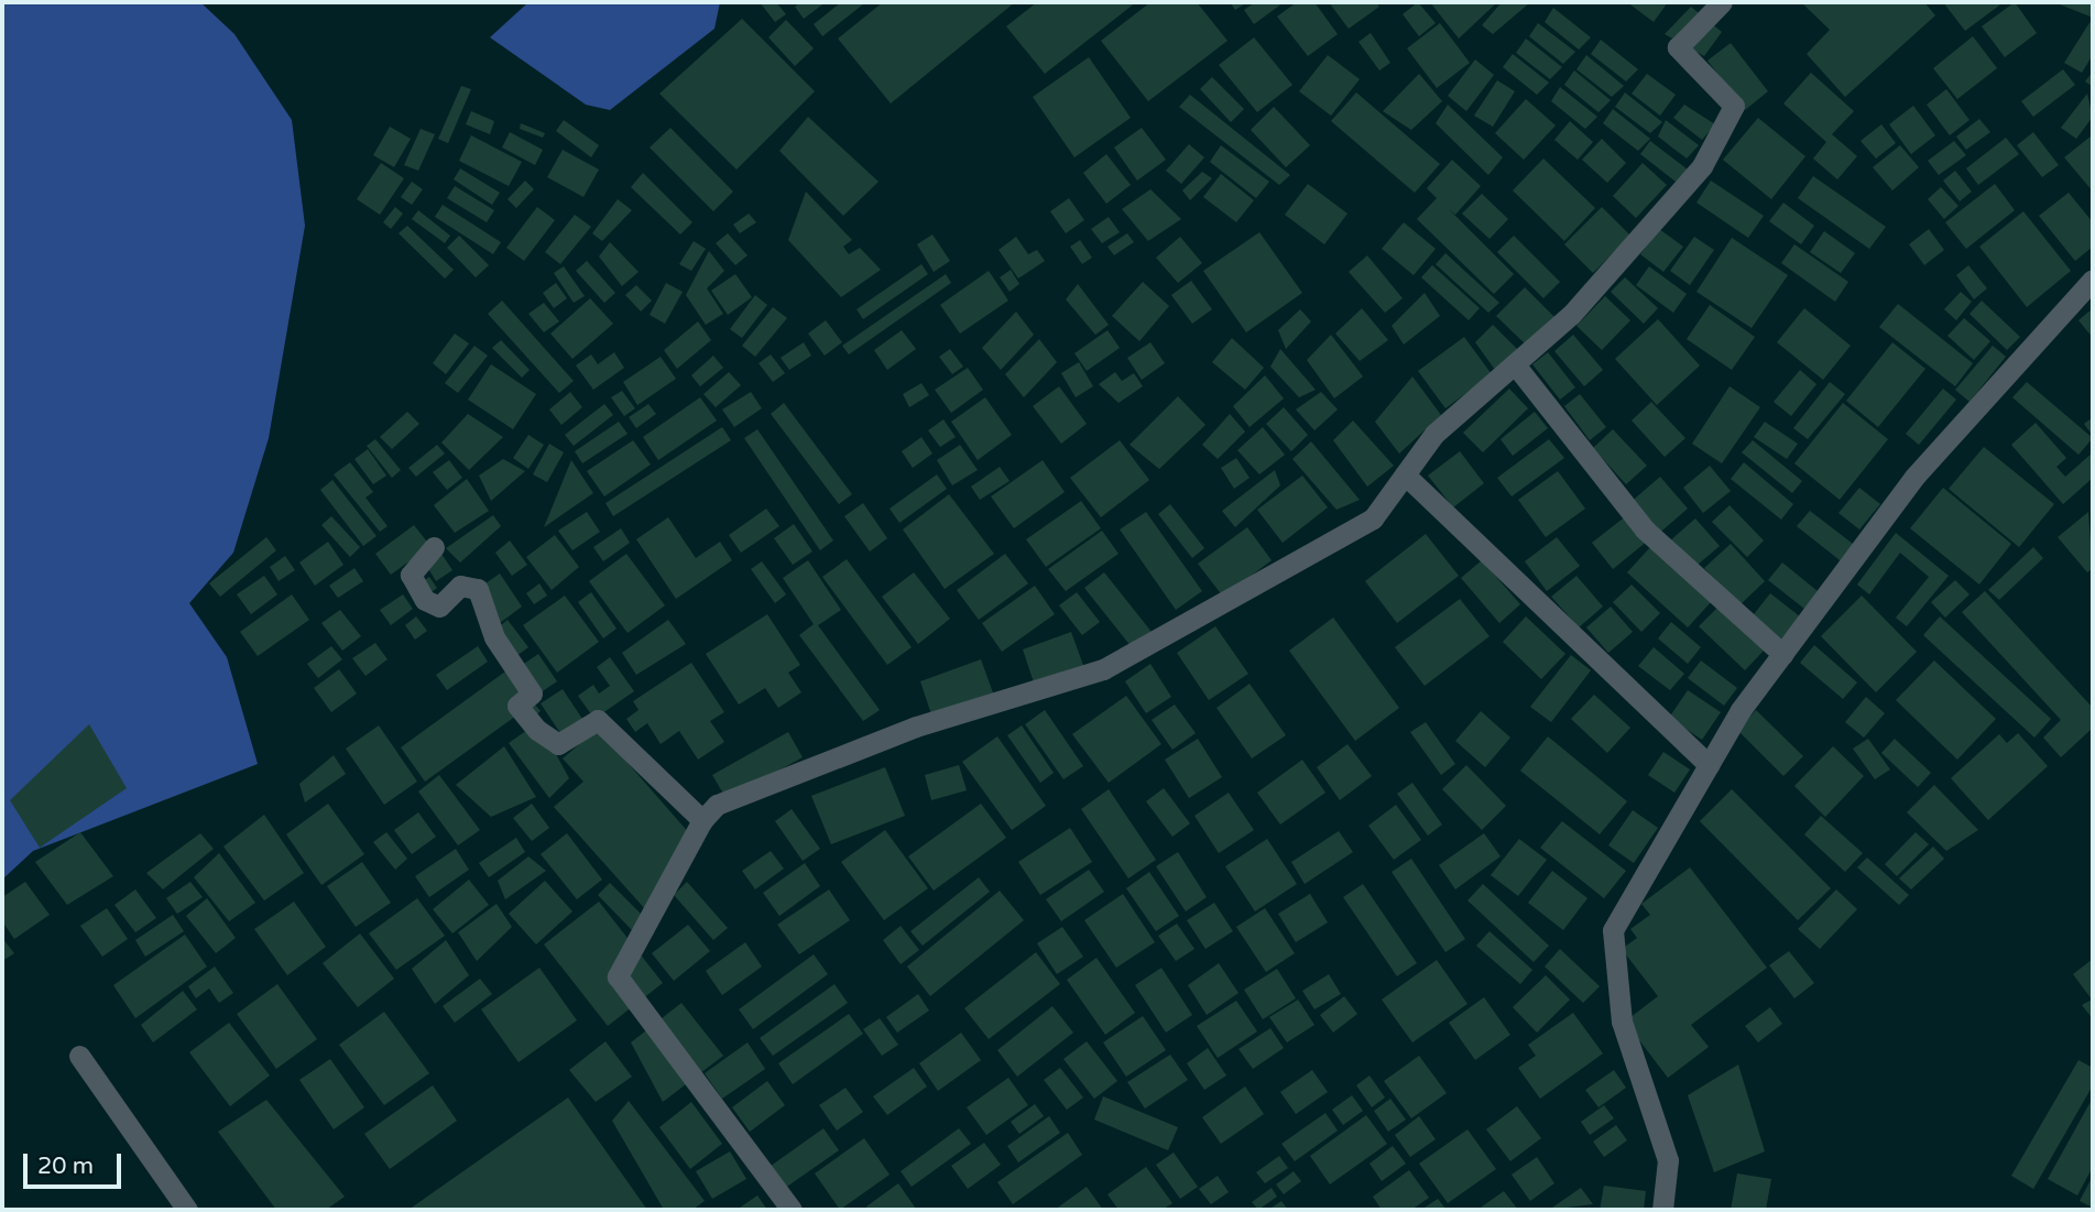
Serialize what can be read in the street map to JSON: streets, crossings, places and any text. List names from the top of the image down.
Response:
{
  "scale_bar": "20 m"
}
